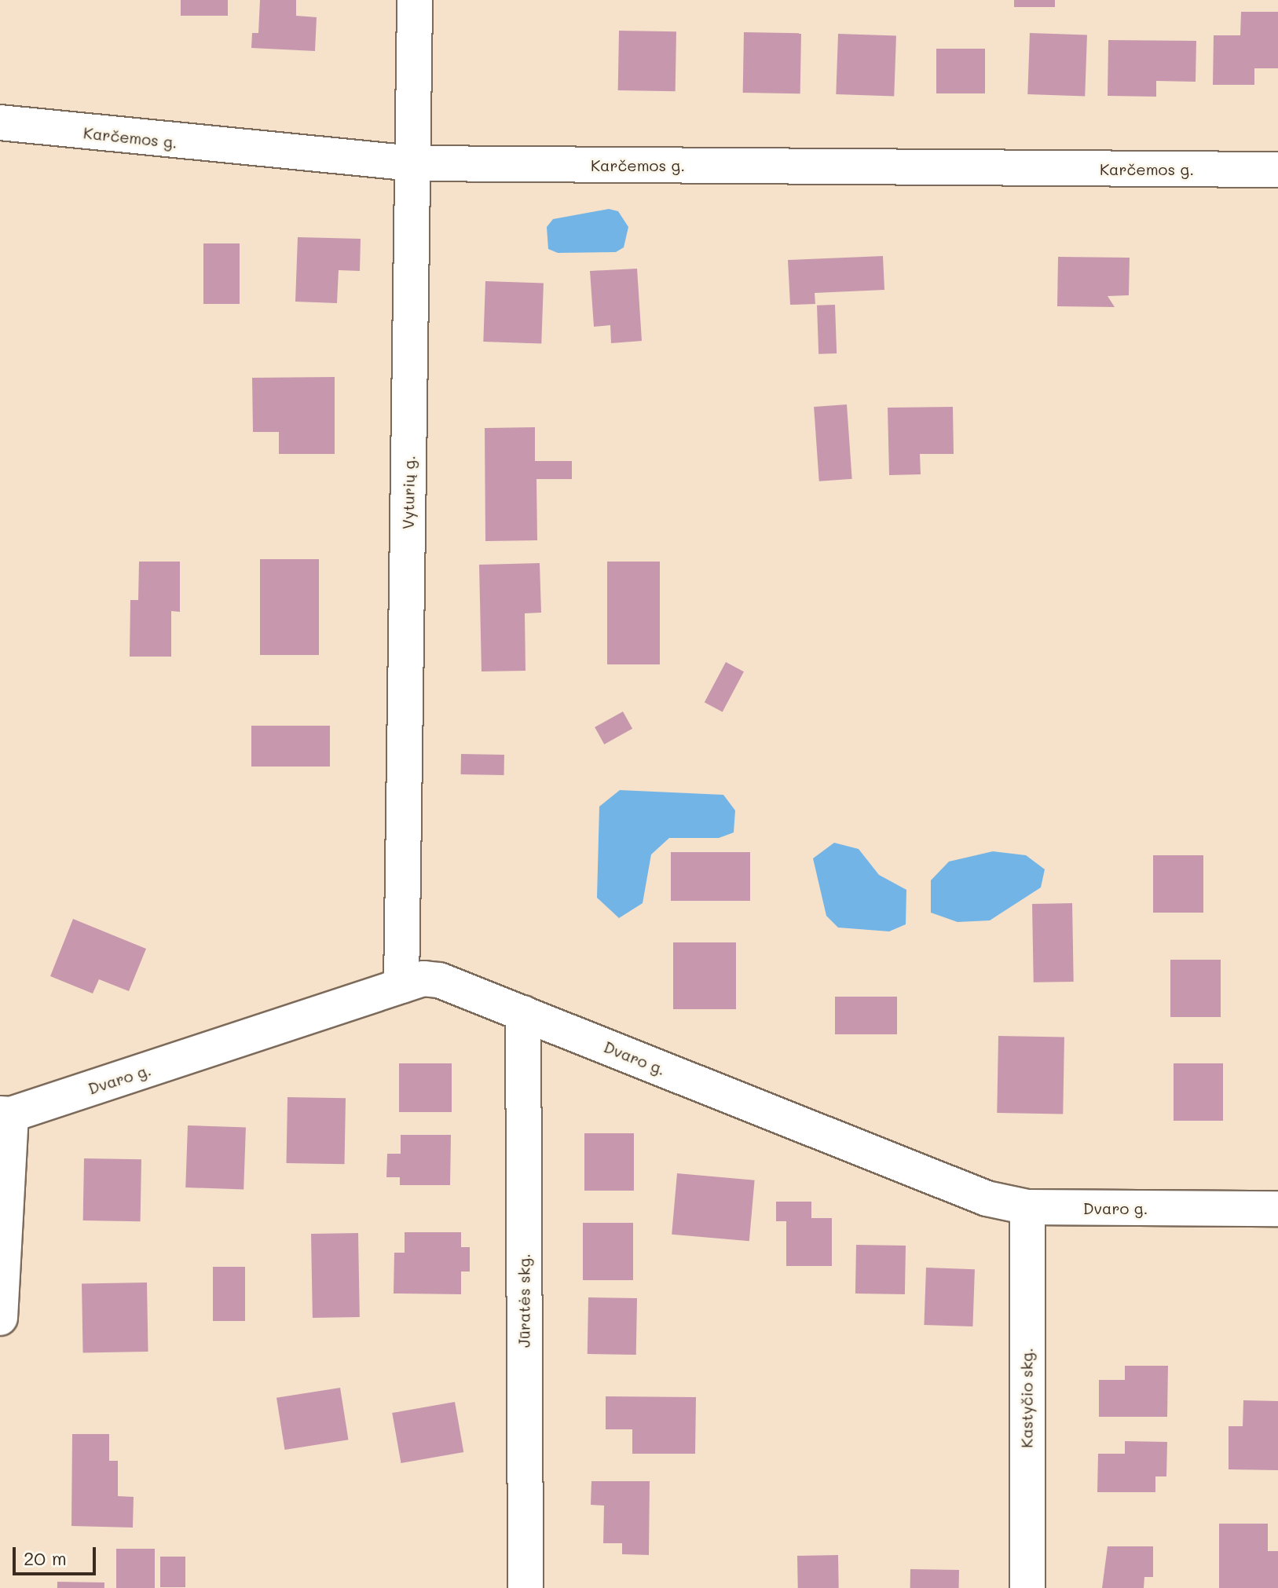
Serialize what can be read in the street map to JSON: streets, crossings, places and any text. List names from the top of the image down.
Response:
{
  "streets": {
    "street": [
      "Karčemos g.",
      "Vyturių g.",
      "Dvaro g.",
      "Jūratės skg.",
      "Kastyčio skg."
    ]
  },
  "crossings": [
    ["Karčemos g.", "Vyturių g."],
    ["Vyturių g.", "Dvaro g."],
    ["Dvaro g.", "Jūratės skg."],
    ["Dvaro g.", "Kastyčio skg."]
  ],
  "scale_bar": "20 m"
}
